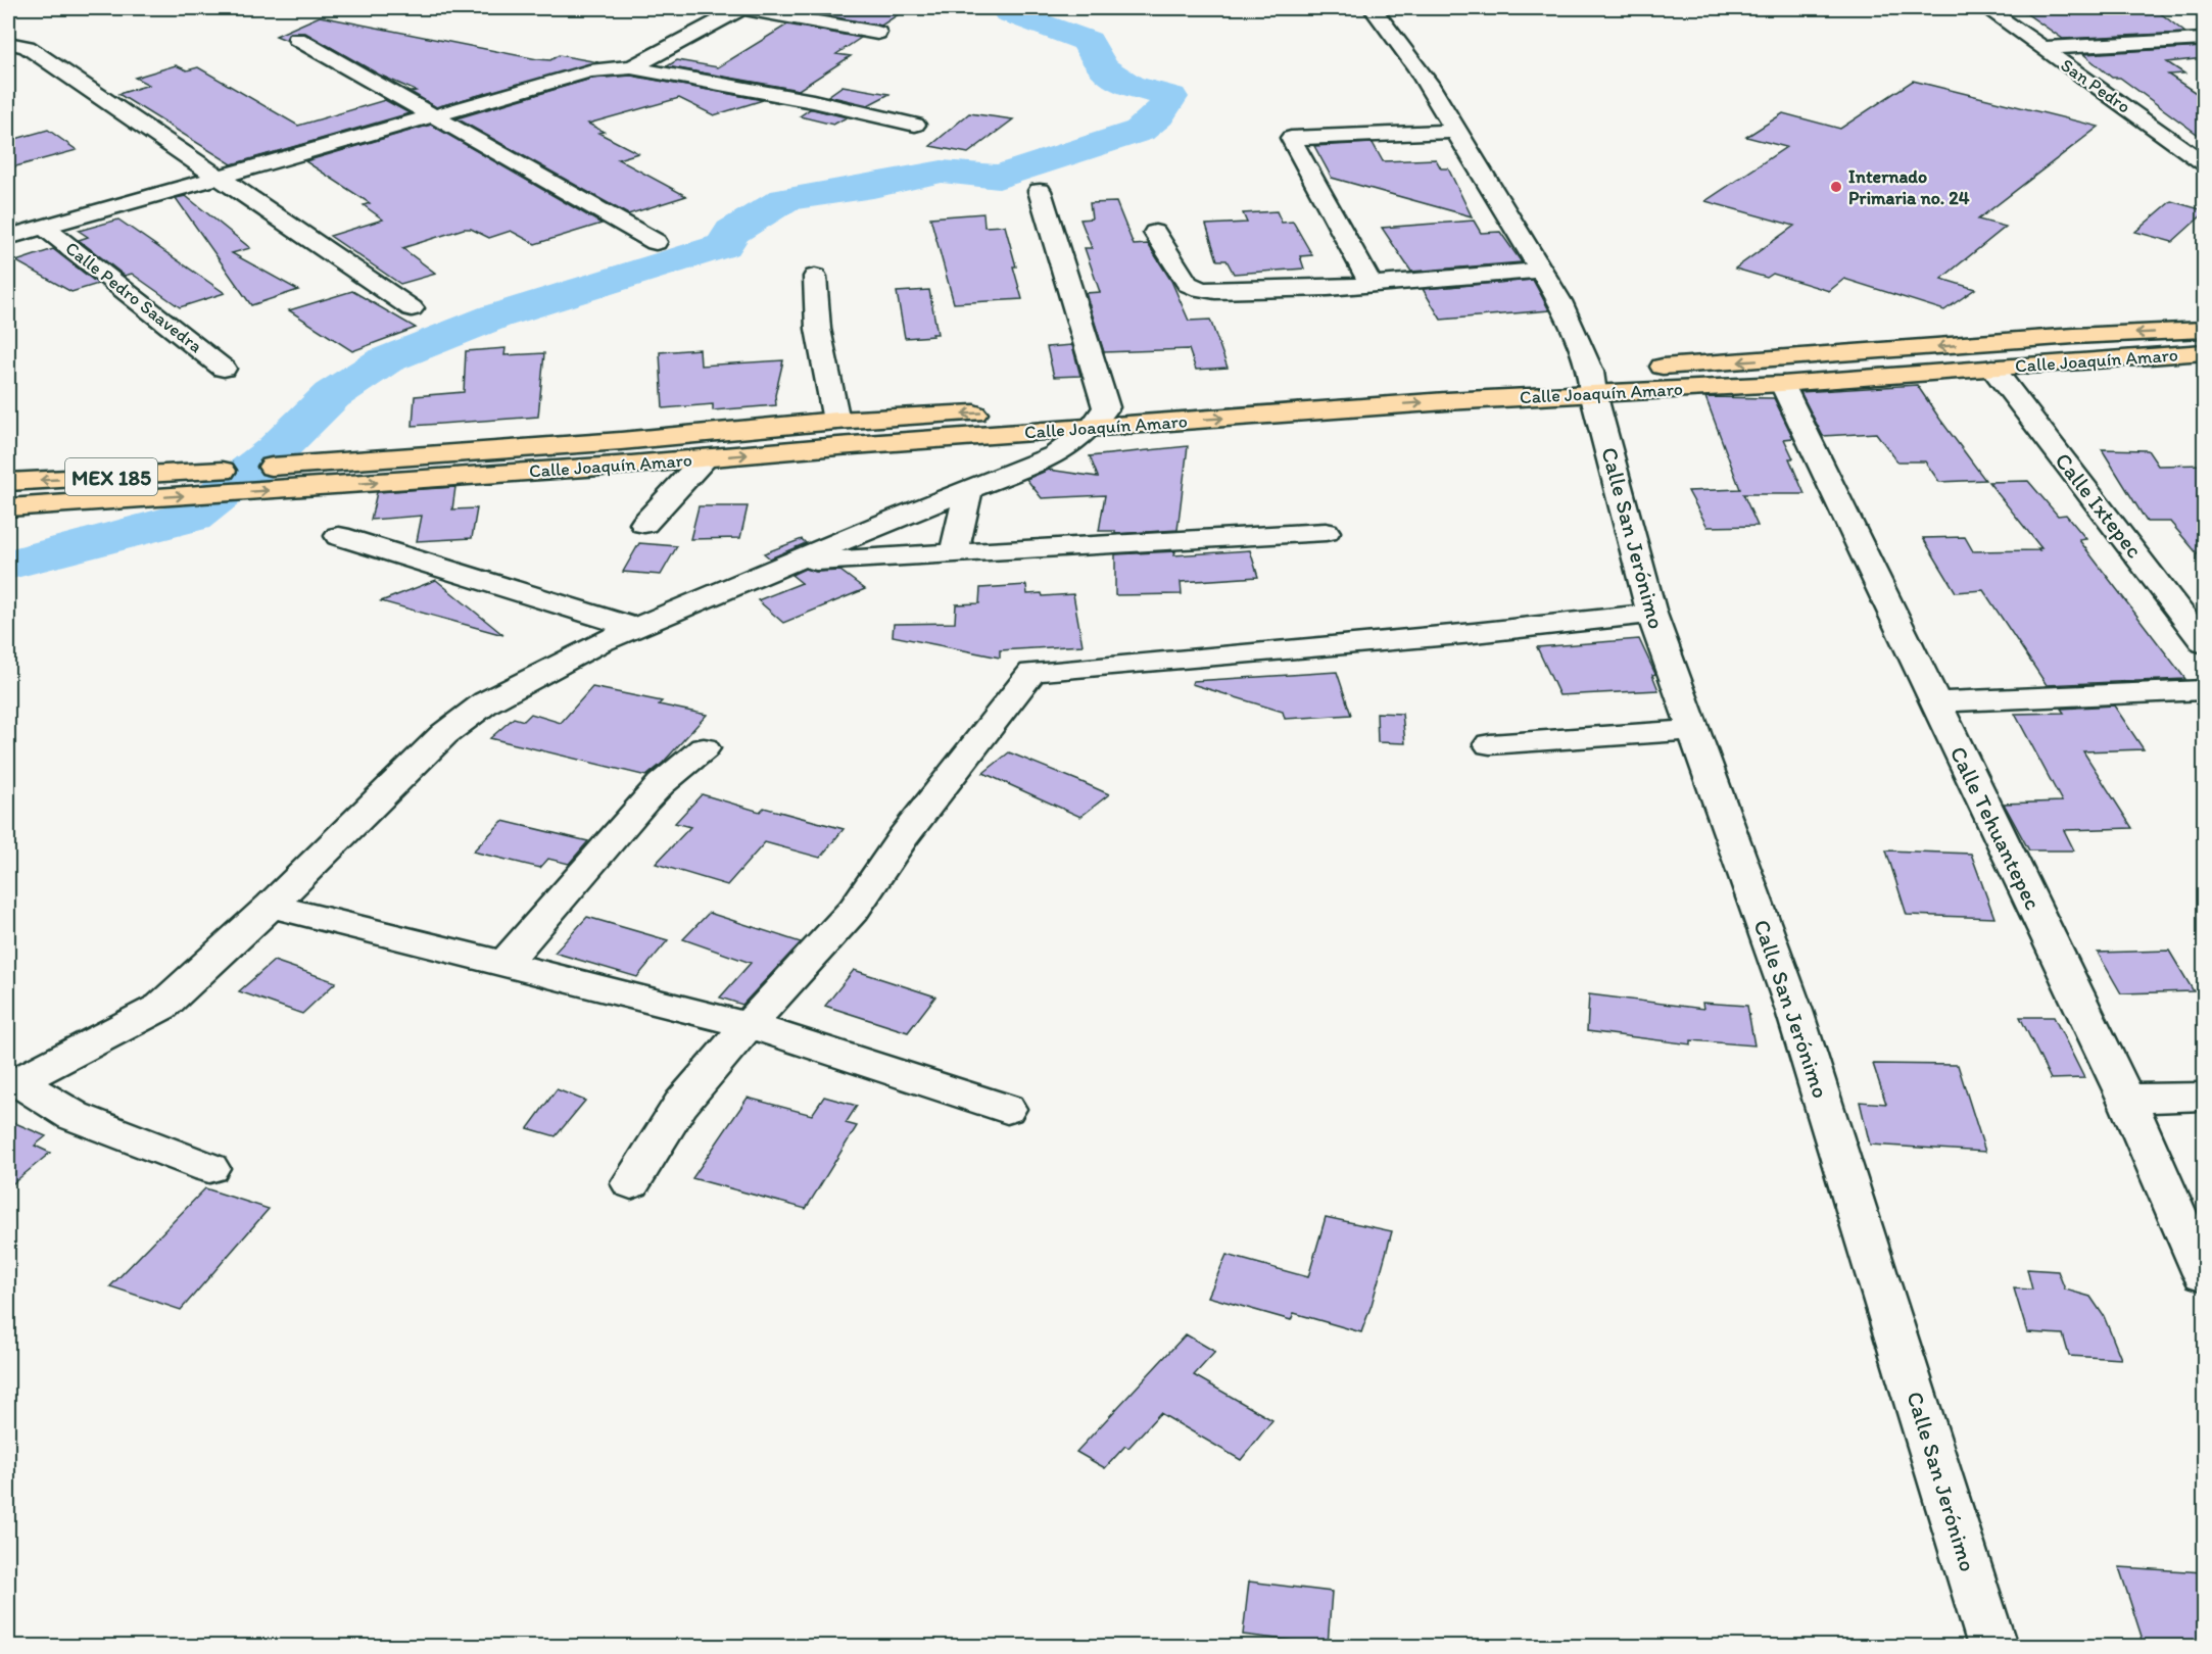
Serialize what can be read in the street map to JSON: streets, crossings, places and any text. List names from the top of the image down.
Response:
{
  "streets": {
    "main road": ["Calle Joaquín Amaro", "MEX 185"],
    "street": [
      "San Pedro",
      "Calle Pedro Saavedra",
      "Calle Ixtepec",
      "Calle San Jerónimo",
      "Calle Tehuantepec"
    ]
  },
  "crossings": [
    ["Calle Joaquín Amaro", "Calle Ixtepec"],
    ["Calle Joaquín Amaro", "Calle San Jerónimo"],
    ["Calle Joaquín Amaro", "Calle Tehuantepec"]
  ],
  "places": ["Internado Primaria no. 24"]
}
